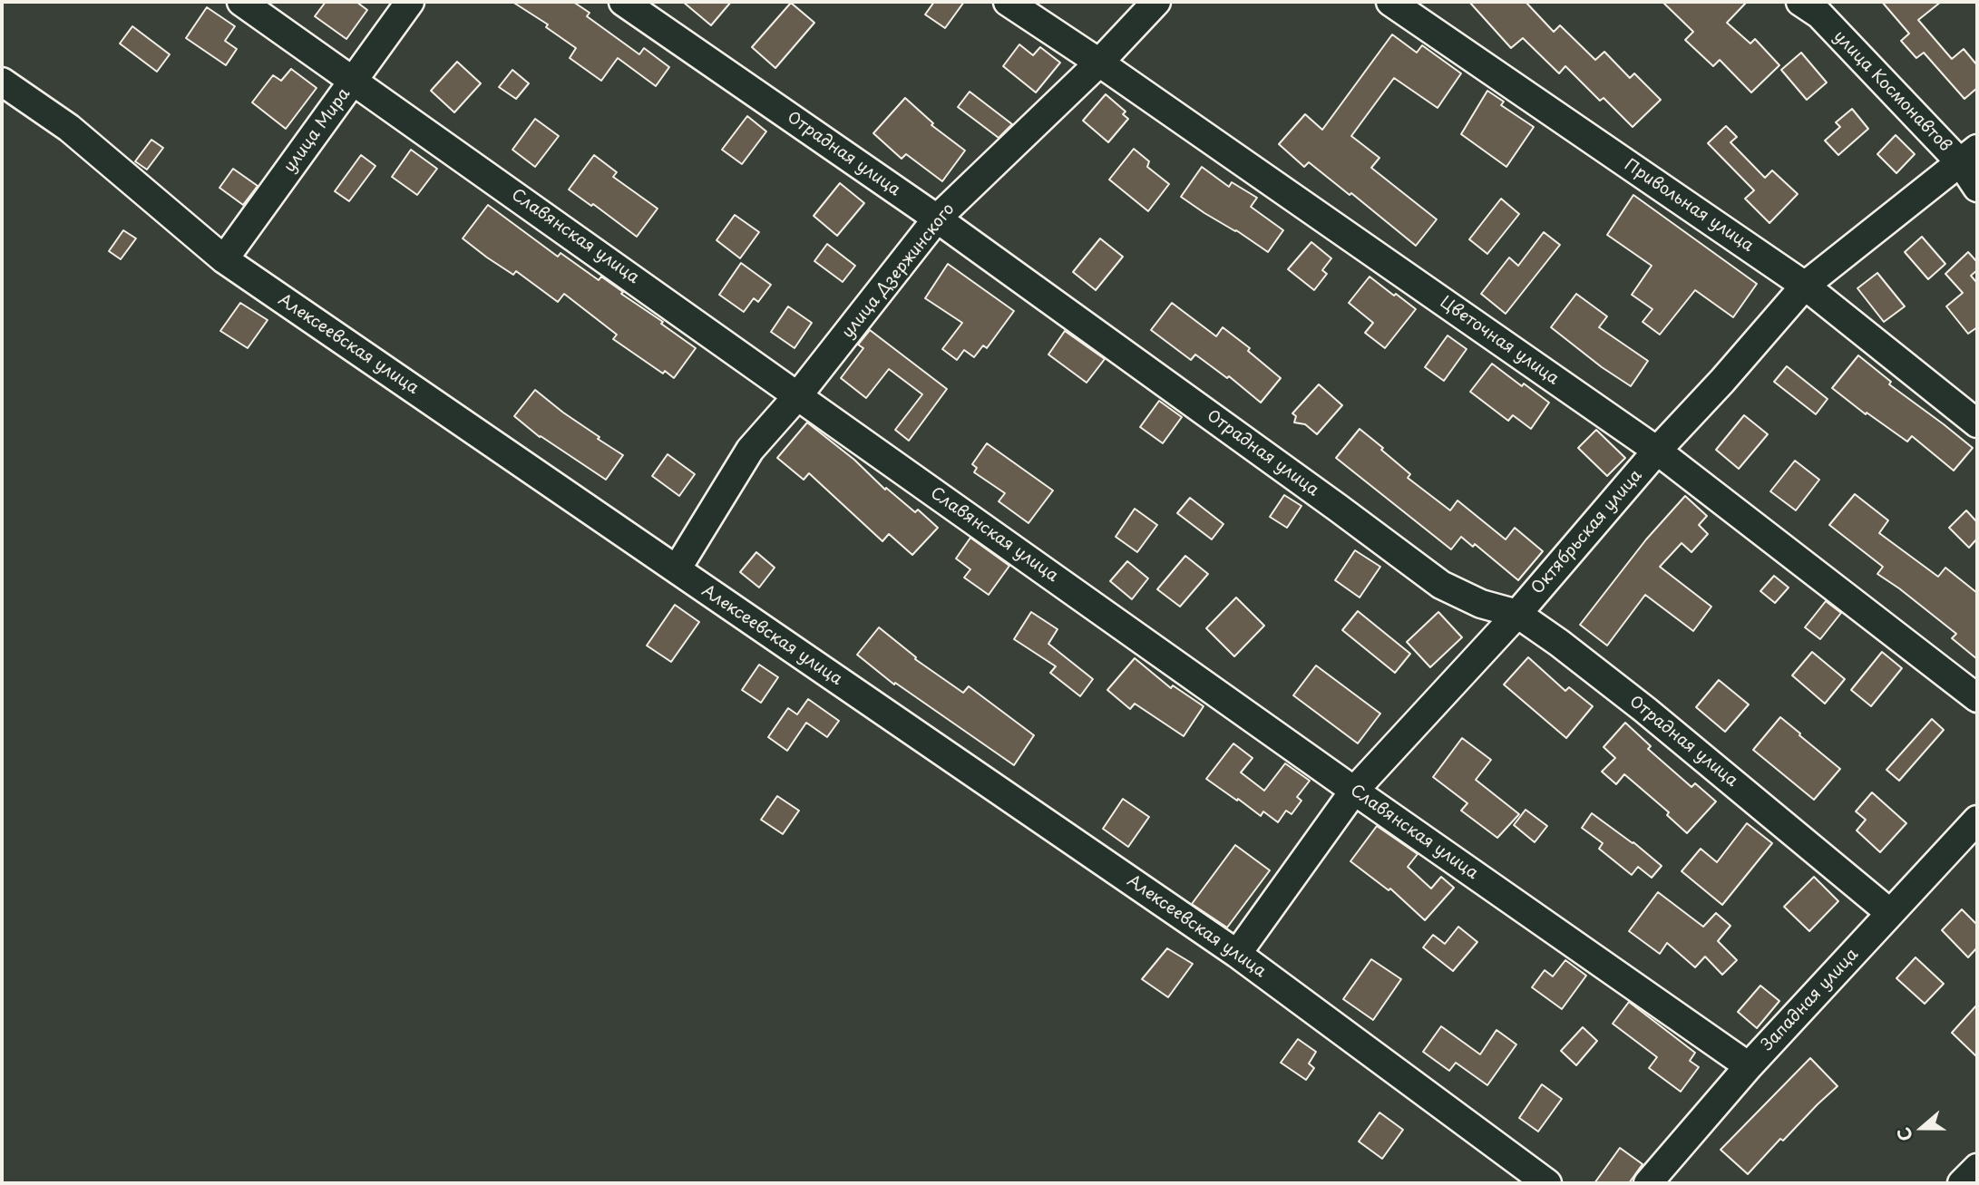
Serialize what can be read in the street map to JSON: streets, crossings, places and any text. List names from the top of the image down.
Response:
{
  "streets": {
    "street": [
      "улица Космонавтов",
      "улица Мира",
      "Отрадная улица",
      "Привольная улица",
      "Славянская улица",
      "улица Дзержинского",
      "Цветочная улица",
      "Алексеевская улица",
      "Октябрьская улица",
      "Западная улица"
    ]
  },
  "crossings": [
    ["улица Космонавтов", "Октябрьская улица"],
    ["улица Мира", "Славянская улица"],
    ["улица Мира", "Алексеевская улица"],
    ["Отрадная улица", "улица Дзержинского"],
    ["Отрадная улица", "Октябрьская улица"],
    ["Отрадная улица", "Западная улица"],
    ["Привольная улица", "Октябрьская улица"],
    ["Славянская улица", "улица Дзержинского"],
    ["Славянская улица", "Октябрьская улица"],
    ["Славянская улица", "Западная улица"],
    ["улица Дзержинского", "Цветочная улица"],
    ["улица Дзержинского", "Алексеевская улица"],
    ["Цветочная улица", "Октябрьская улица"],
    ["Алексеевская улица", "Октябрьская улица"]
  ],
  "north": "left"
}
